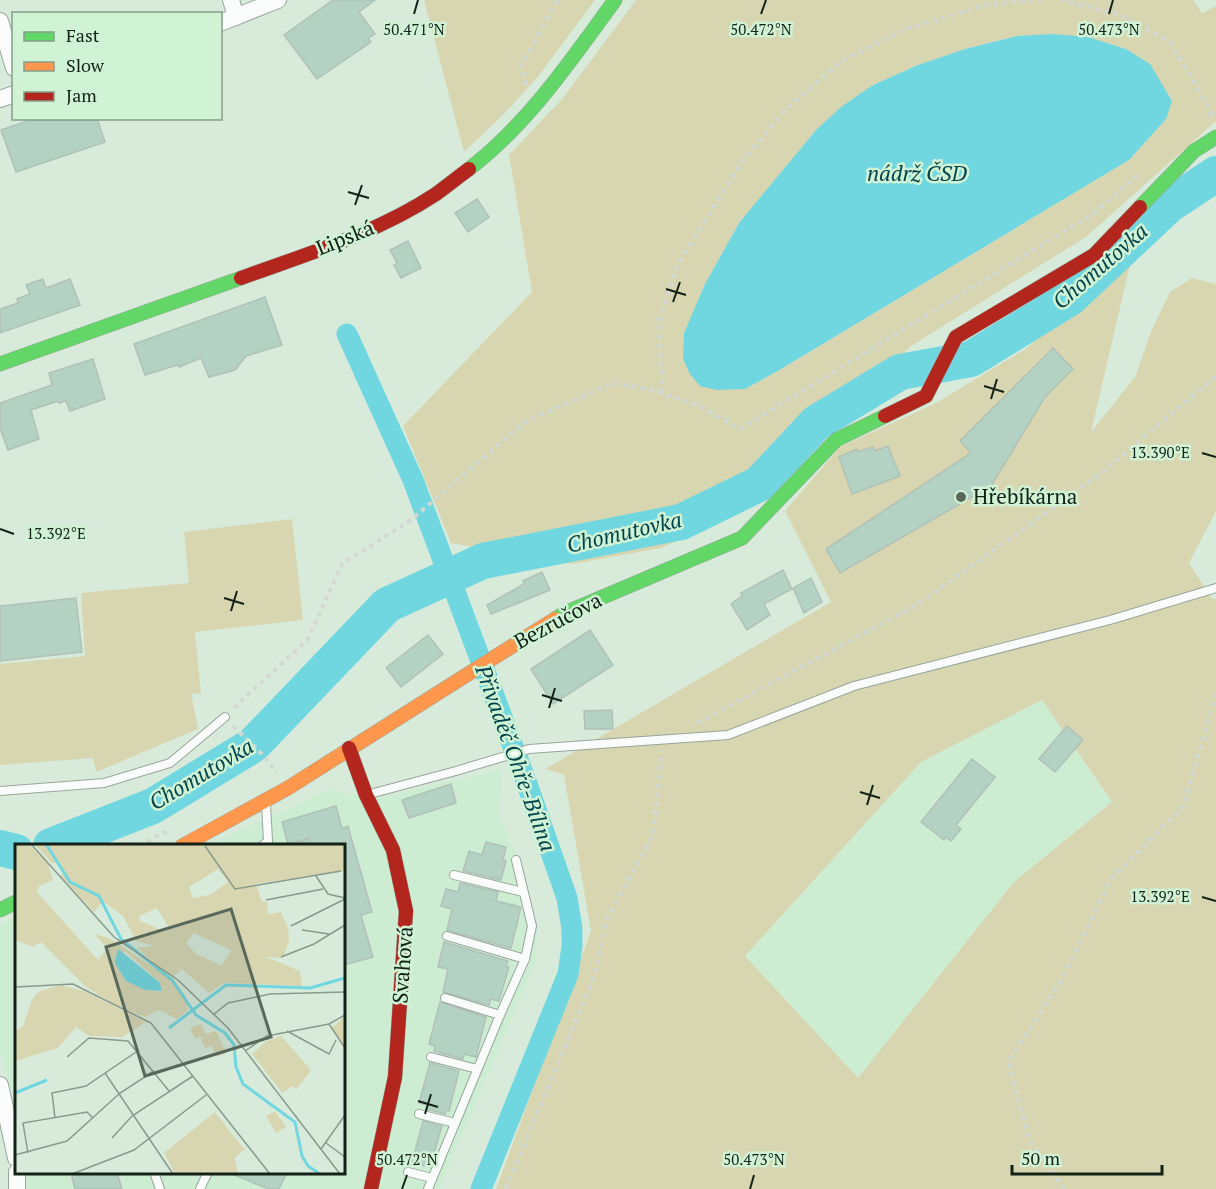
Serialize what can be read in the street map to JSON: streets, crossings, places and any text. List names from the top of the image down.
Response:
{
  "streets": {
    "street": ["Lipská", "Bezručova", "Svahová"]
  },
  "crossings": [
    ["Bezručova", "Svahová"]
  ],
  "water": ["nádrž ČSD", "Chomutovka", "Přivaděč Ohře-Bílina"],
  "places": ["Hřebíkárna"],
  "legend": ["Fast", "Slow", "Jam"],
  "scale_bar": "50 m",
  "coordinates": [
    "50.471°N",
    "50.472°N",
    "50.473°N",
    "13.390°E",
    "13.392°E"
  ]
}
